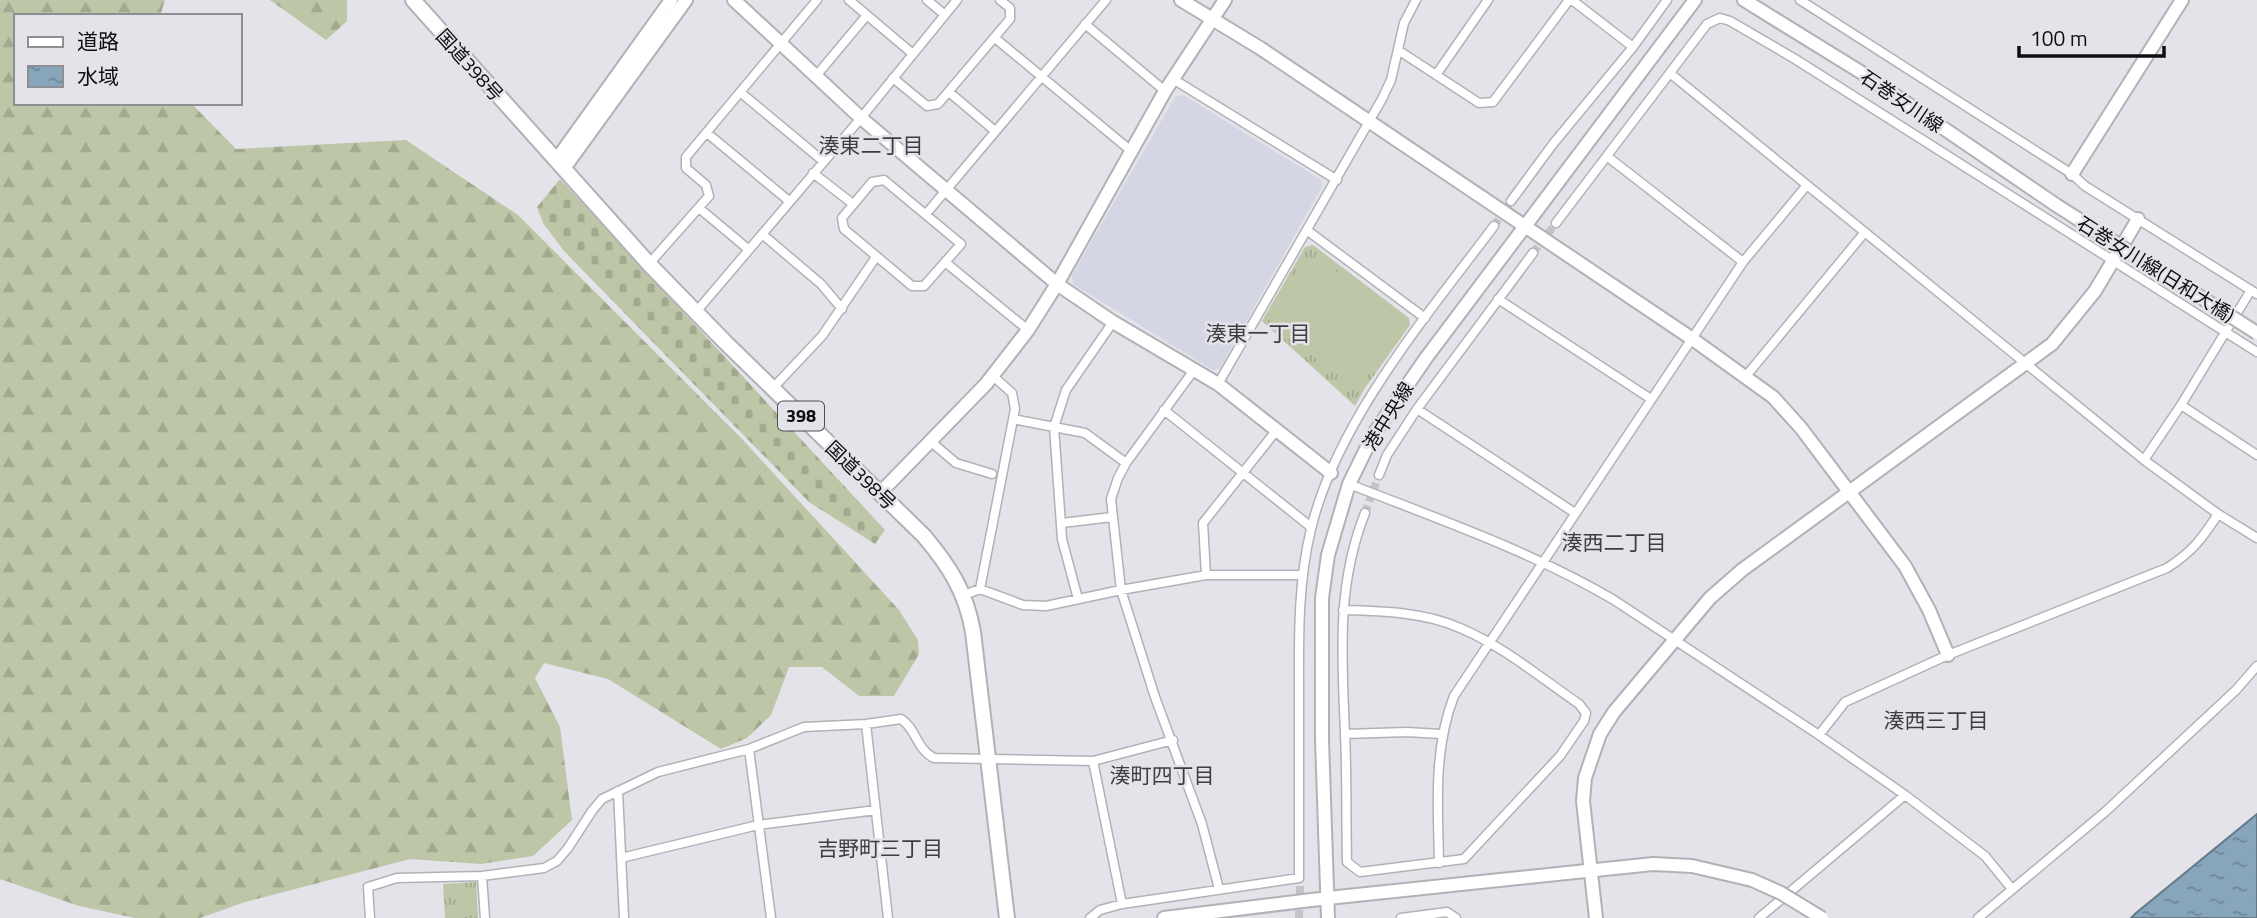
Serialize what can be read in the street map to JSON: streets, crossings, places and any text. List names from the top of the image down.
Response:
{
  "streets": {
    "highway": ["国道398号", "398"],
    "street": ["石巻女川線", "石巻女川線(日和大橋)", "港中央線"]
  },
  "crossings": [
    ["石巻女川線", "石巻女川線(日和大橋)"]
  ],
  "districts": [
    "湊東二丁目",
    "湊東一丁目",
    "湊西二丁目",
    "湊西三丁目",
    "湊町四丁目",
    "吉野町三丁目"
  ],
  "legend": ["道路", "水域"],
  "scale_bar": "100 m"
}
